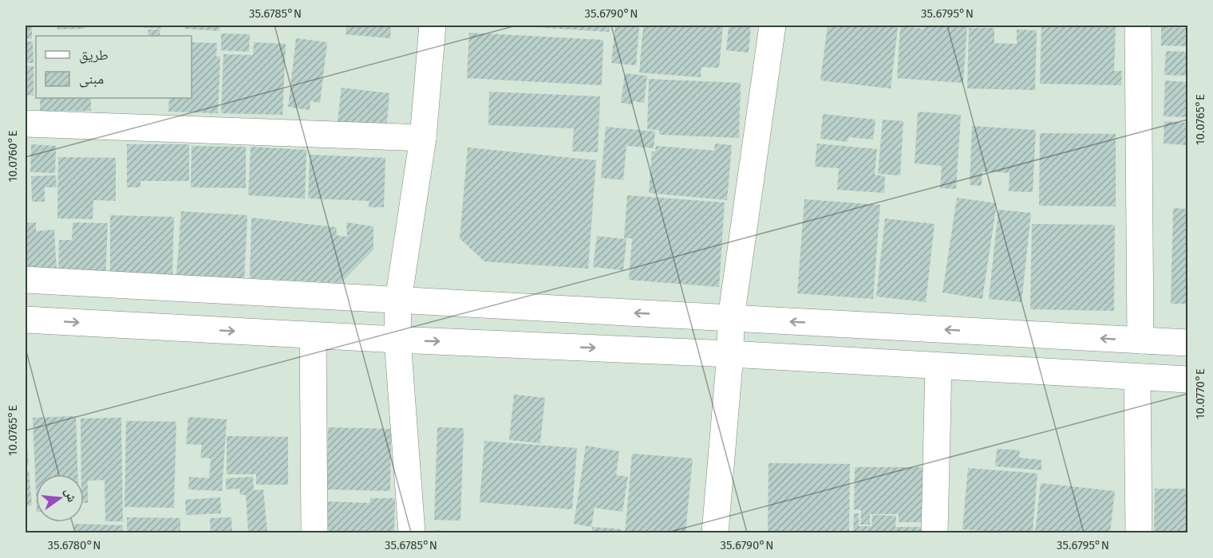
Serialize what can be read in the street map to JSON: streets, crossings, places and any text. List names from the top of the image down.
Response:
{
  "legend": ["طريق", "مبنى"],
  "north": "right",
  "coordinates": [
    "35.6785°N",
    "35.6790°N",
    "35.6795°N",
    "10.0765°E",
    "10.0760°E",
    "10.0770°E",
    "35.6780°N"
  ]
}
